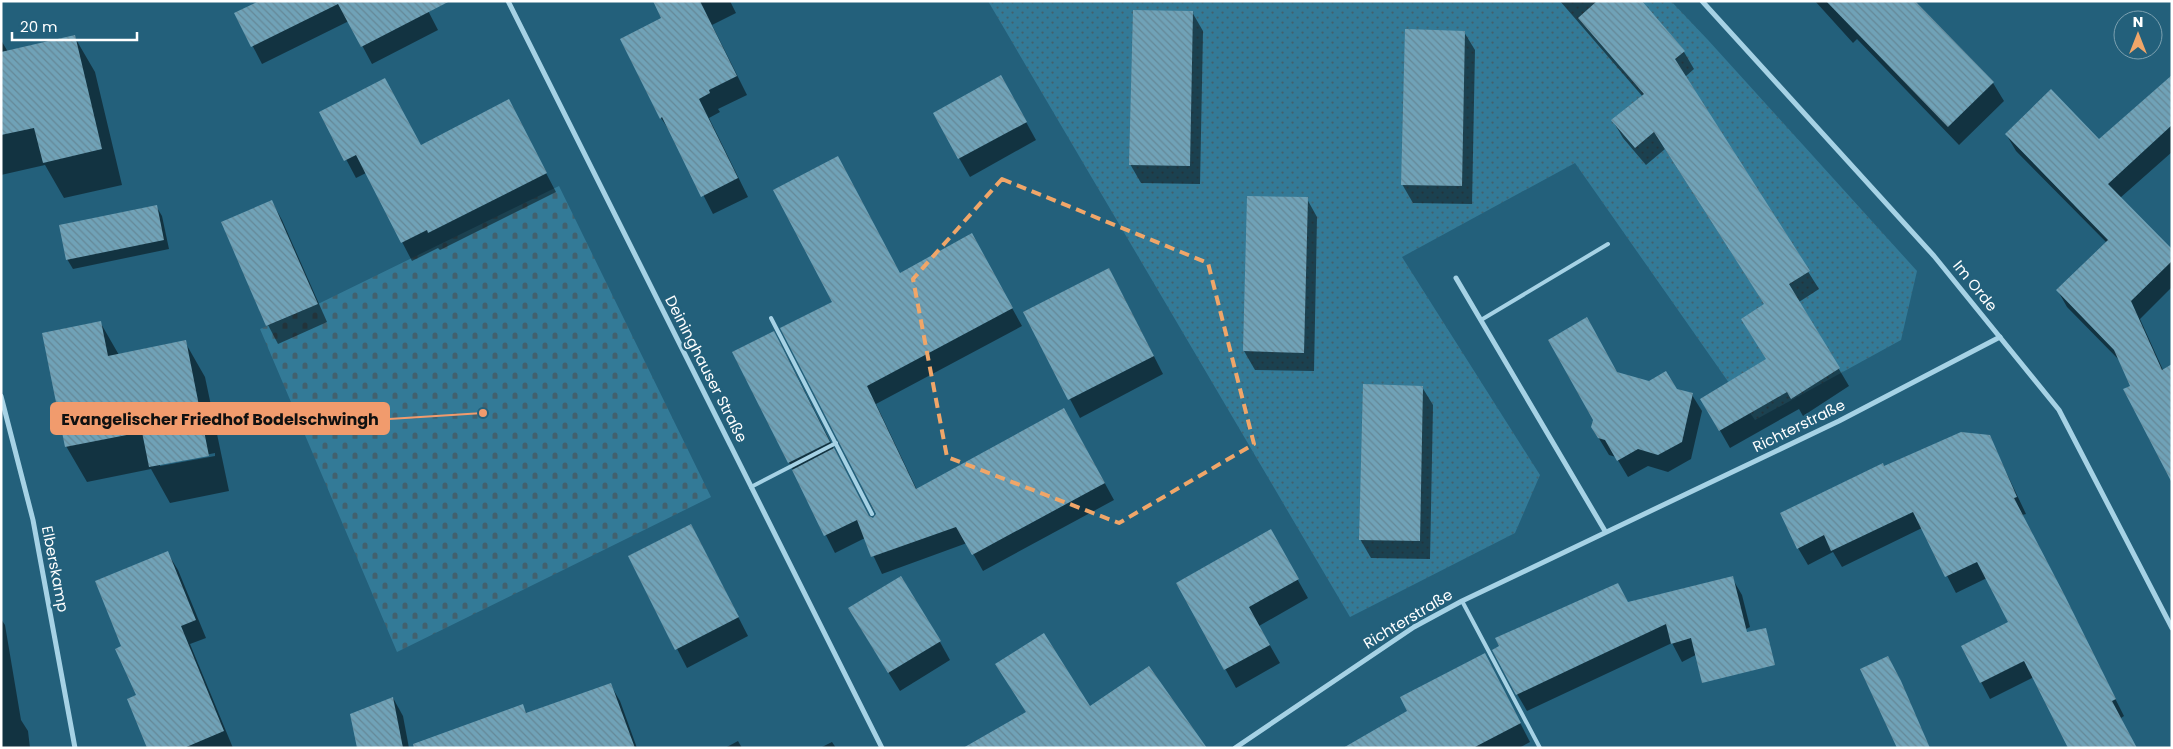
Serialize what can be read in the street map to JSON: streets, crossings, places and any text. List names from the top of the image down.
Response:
{
  "streets": {
    "street": [
      "Im Orde",
      "Deininghauser Straße",
      "Richterstraße",
      "Elberskamp"
    ]
  },
  "crossings": [
    ["Im Orde", "Richterstraße"]
  ],
  "places": ["Evangelischer Friedhof Bodelschwingh"],
  "scale_bar": "20 m",
  "north": "top"
}
